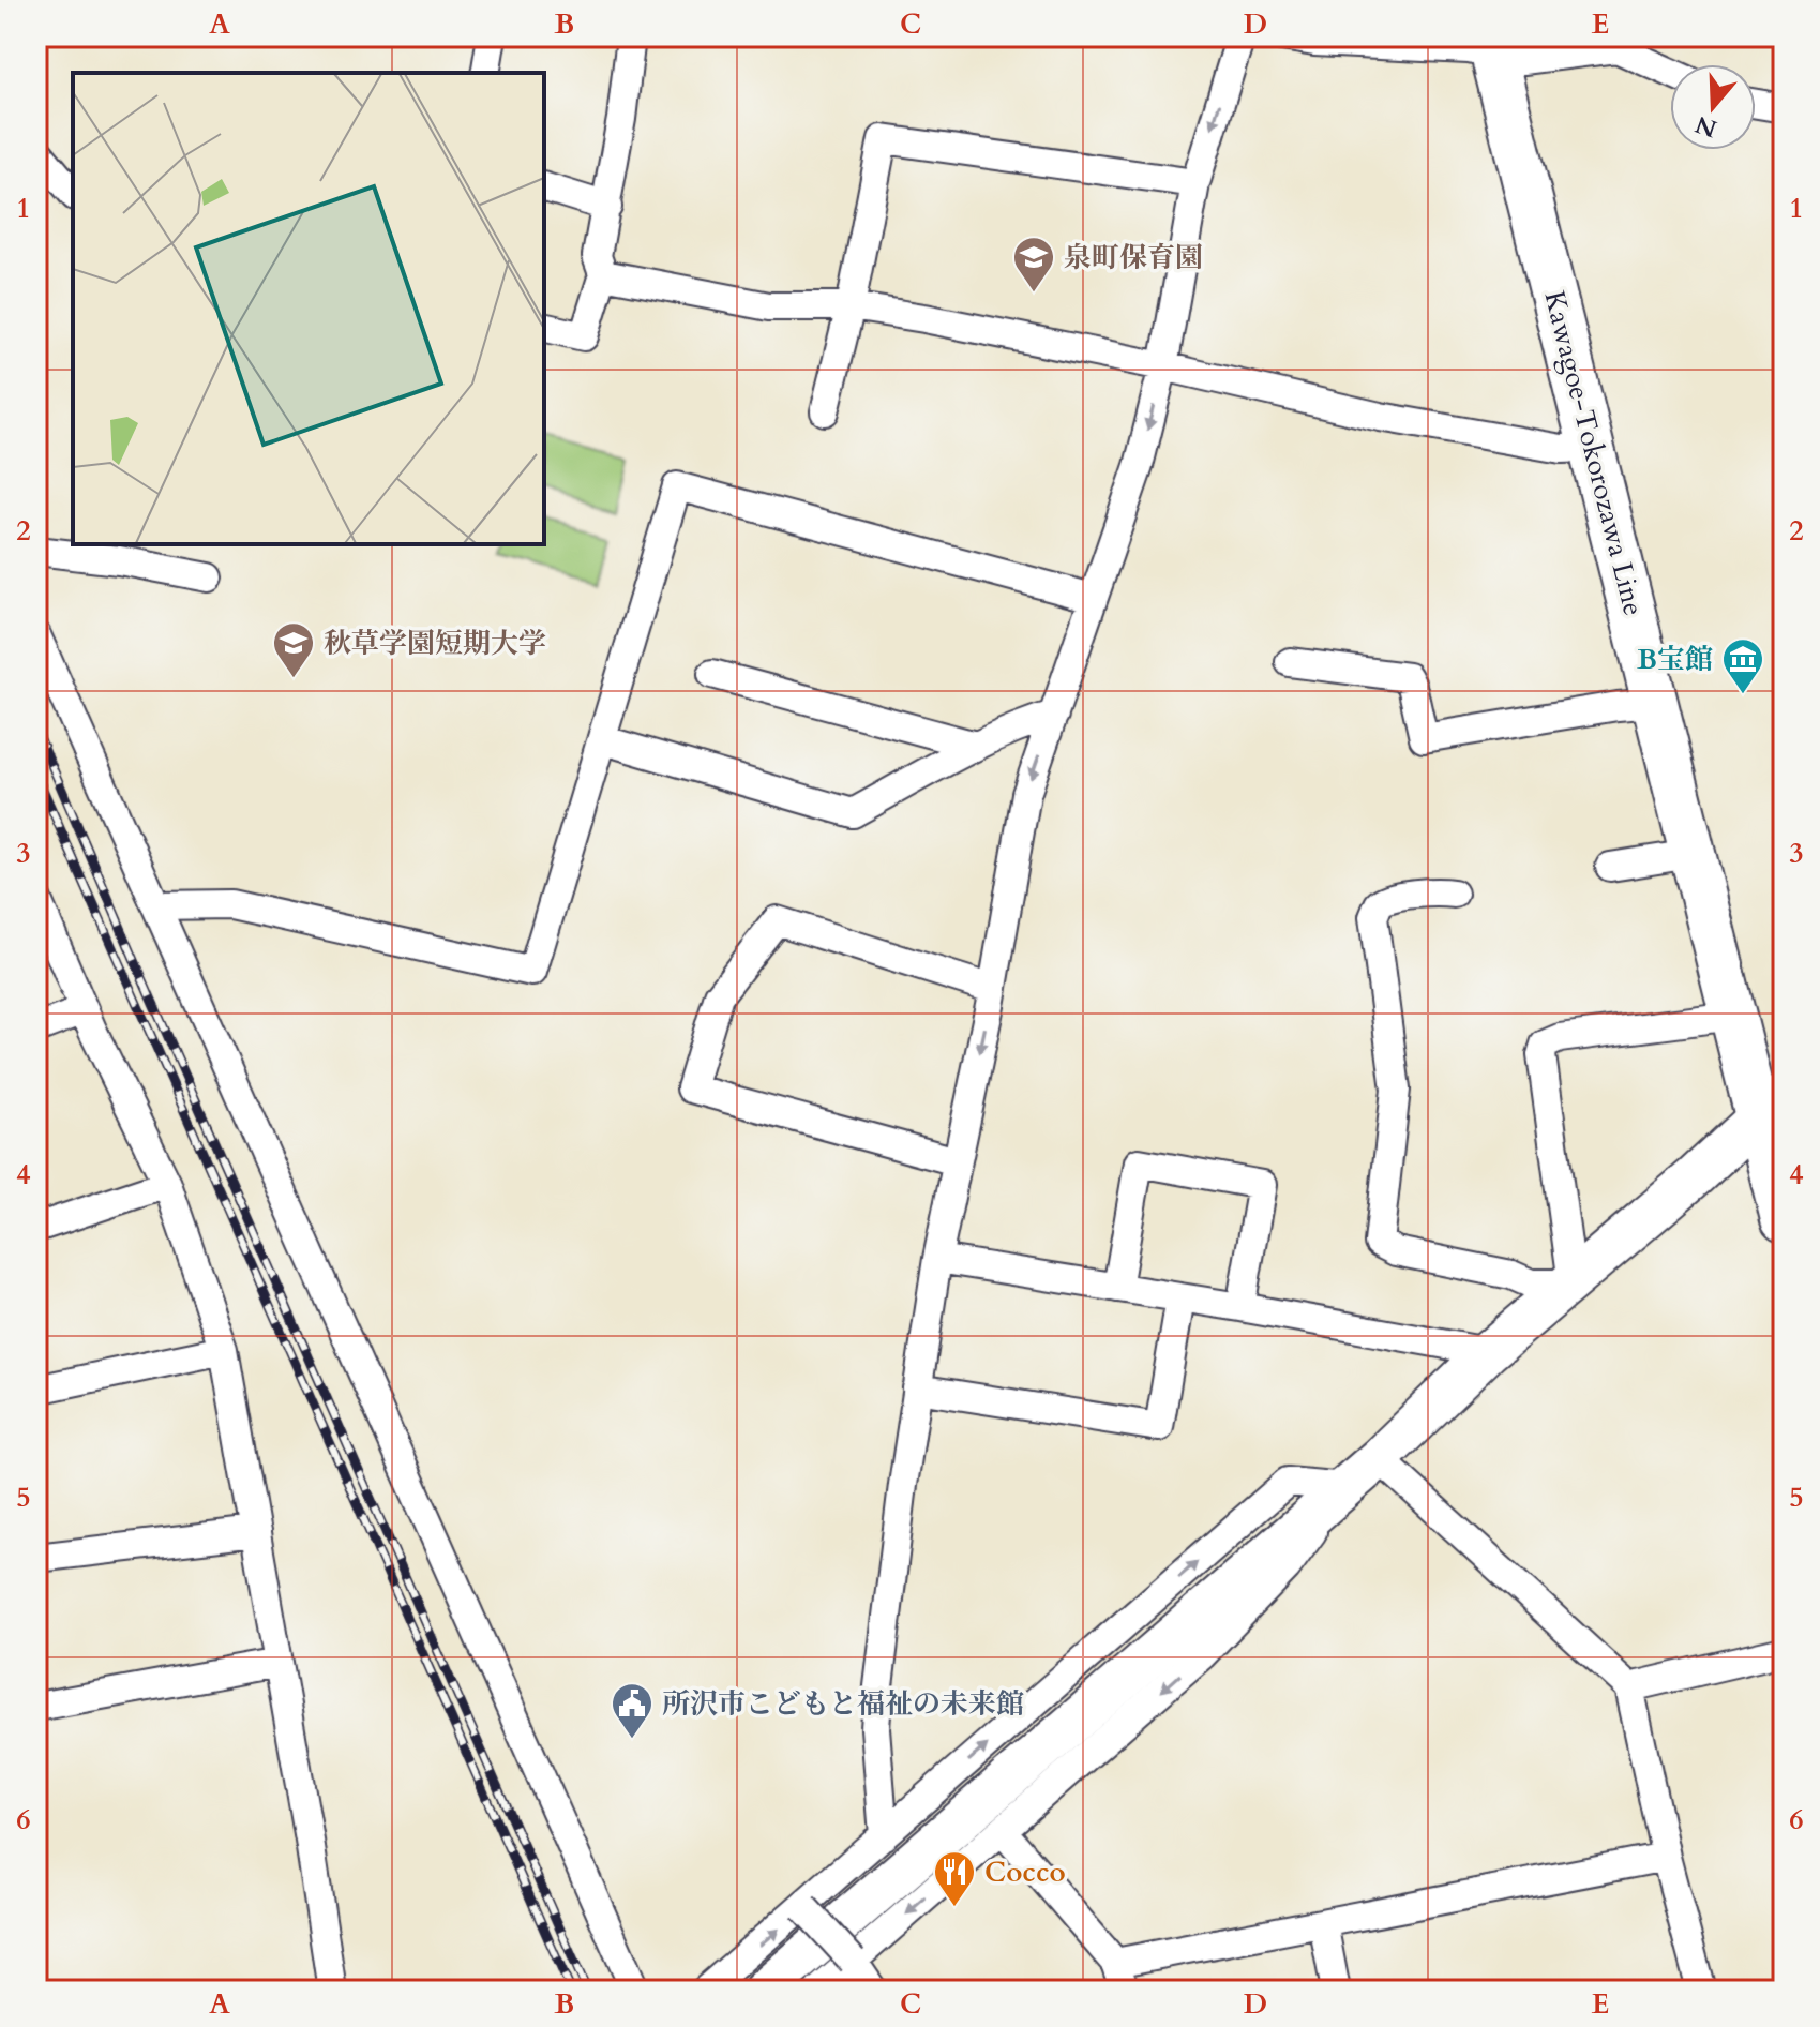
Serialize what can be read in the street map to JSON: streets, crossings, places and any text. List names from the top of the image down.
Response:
{
  "streets": {
    "main road": ["Kawagoe-Tokorozawa Line"]
  },
  "places": {
    "school or university": ["泉町保育園", "秋草学園短期大学"],
    "museum": ["B宝館"],
    "public building": ["所沢市こどもと福祉の未来館"],
    "restaurant": ["Cocco"]
  },
  "north": "bottom",
  "grid": {
    "columns": [
      "A",
      "B",
      "C",
      "D",
      "E"
    ],
    "rows": [
      "1",
      "2",
      "3",
      "4",
      "5",
      "6"
    ]
  }
}
